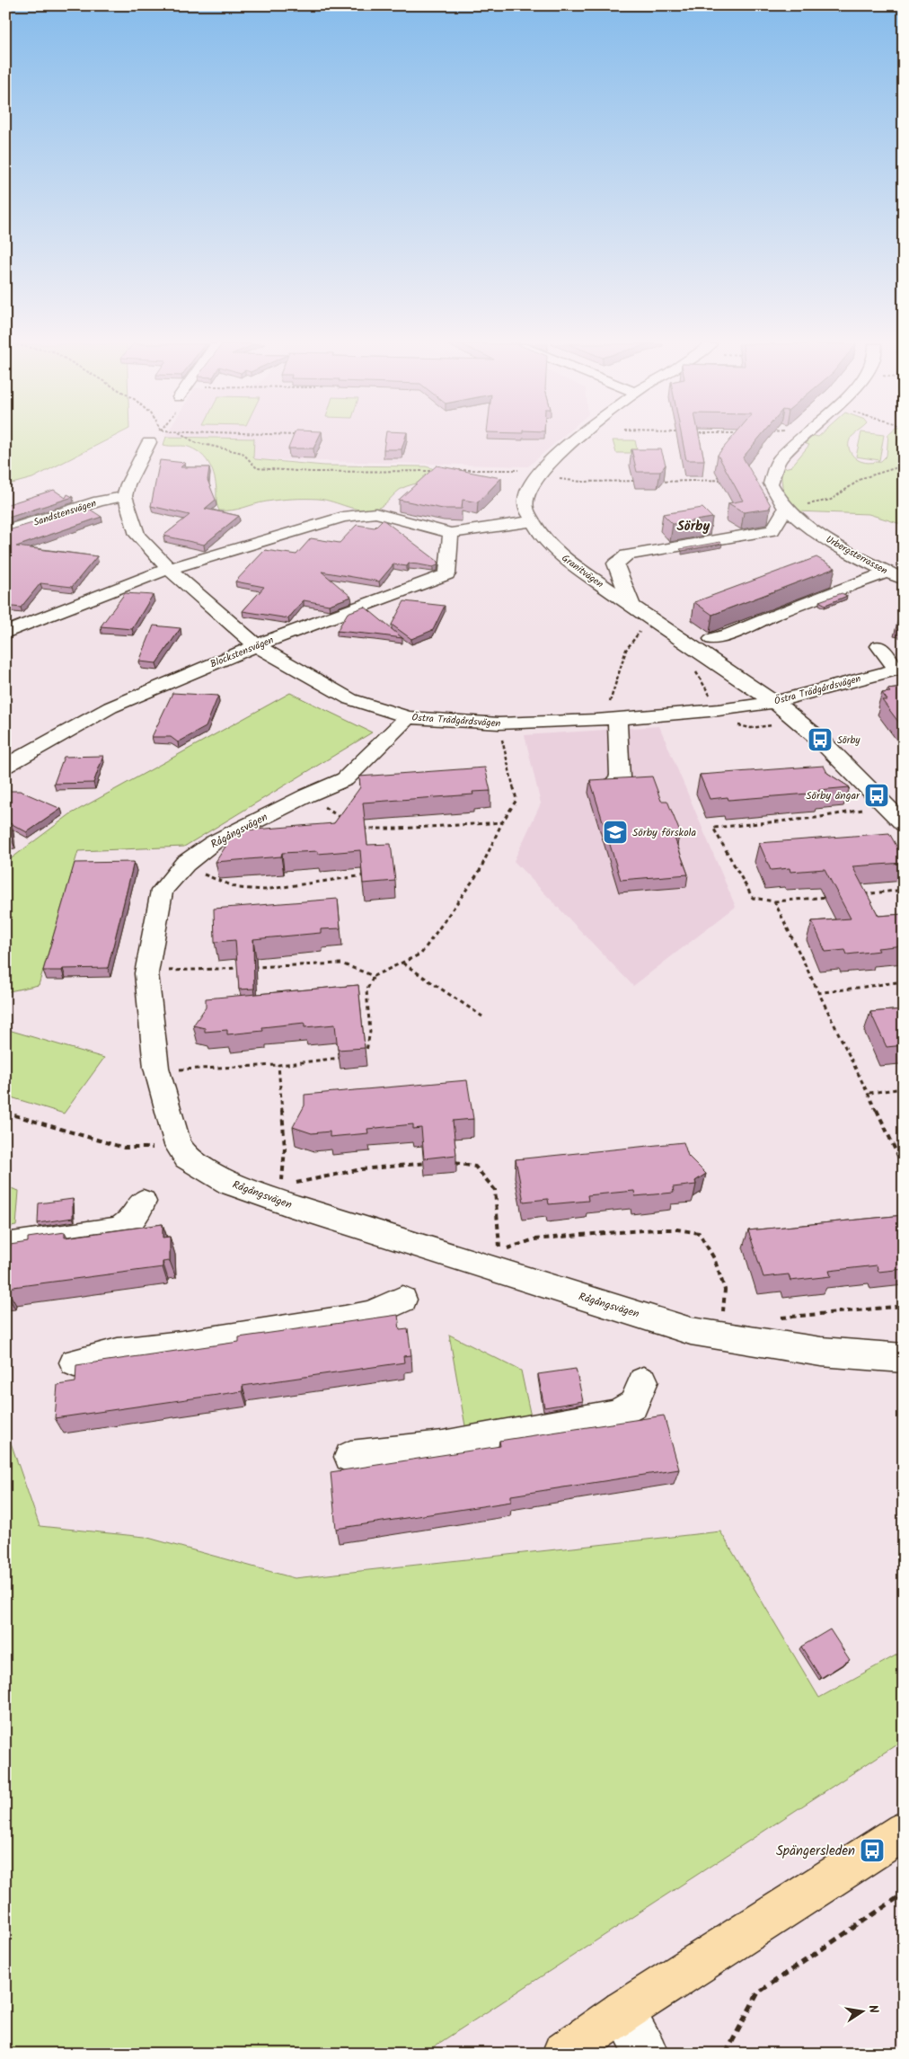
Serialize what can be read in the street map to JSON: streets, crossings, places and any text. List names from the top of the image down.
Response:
{
  "streets": {
    "street": [
      "Sandstensvägen",
      "Urbergsterrassen",
      "Granitvägen",
      "Blockstensvägen",
      "Östra Trädgårdsvägen",
      "Rågångsvägen"
    ]
  },
  "crossings": [
    ["Sandstensvägen", "Östra Trädgårdsvägen"],
    ["Granitvägen", "Östra Trädgårdsvägen"],
    ["Blockstensvägen", "Östra Trädgårdsvägen"],
    ["Östra Trädgårdsvägen", "Rågångsvägen"]
  ],
  "districts": ["Sörby"],
  "places": {
    "bus stop": ["Sörby", "Sörby ängar", "Spängersleden"],
    "school or university": ["Sörby förskola"]
  },
  "north": "right"
}
